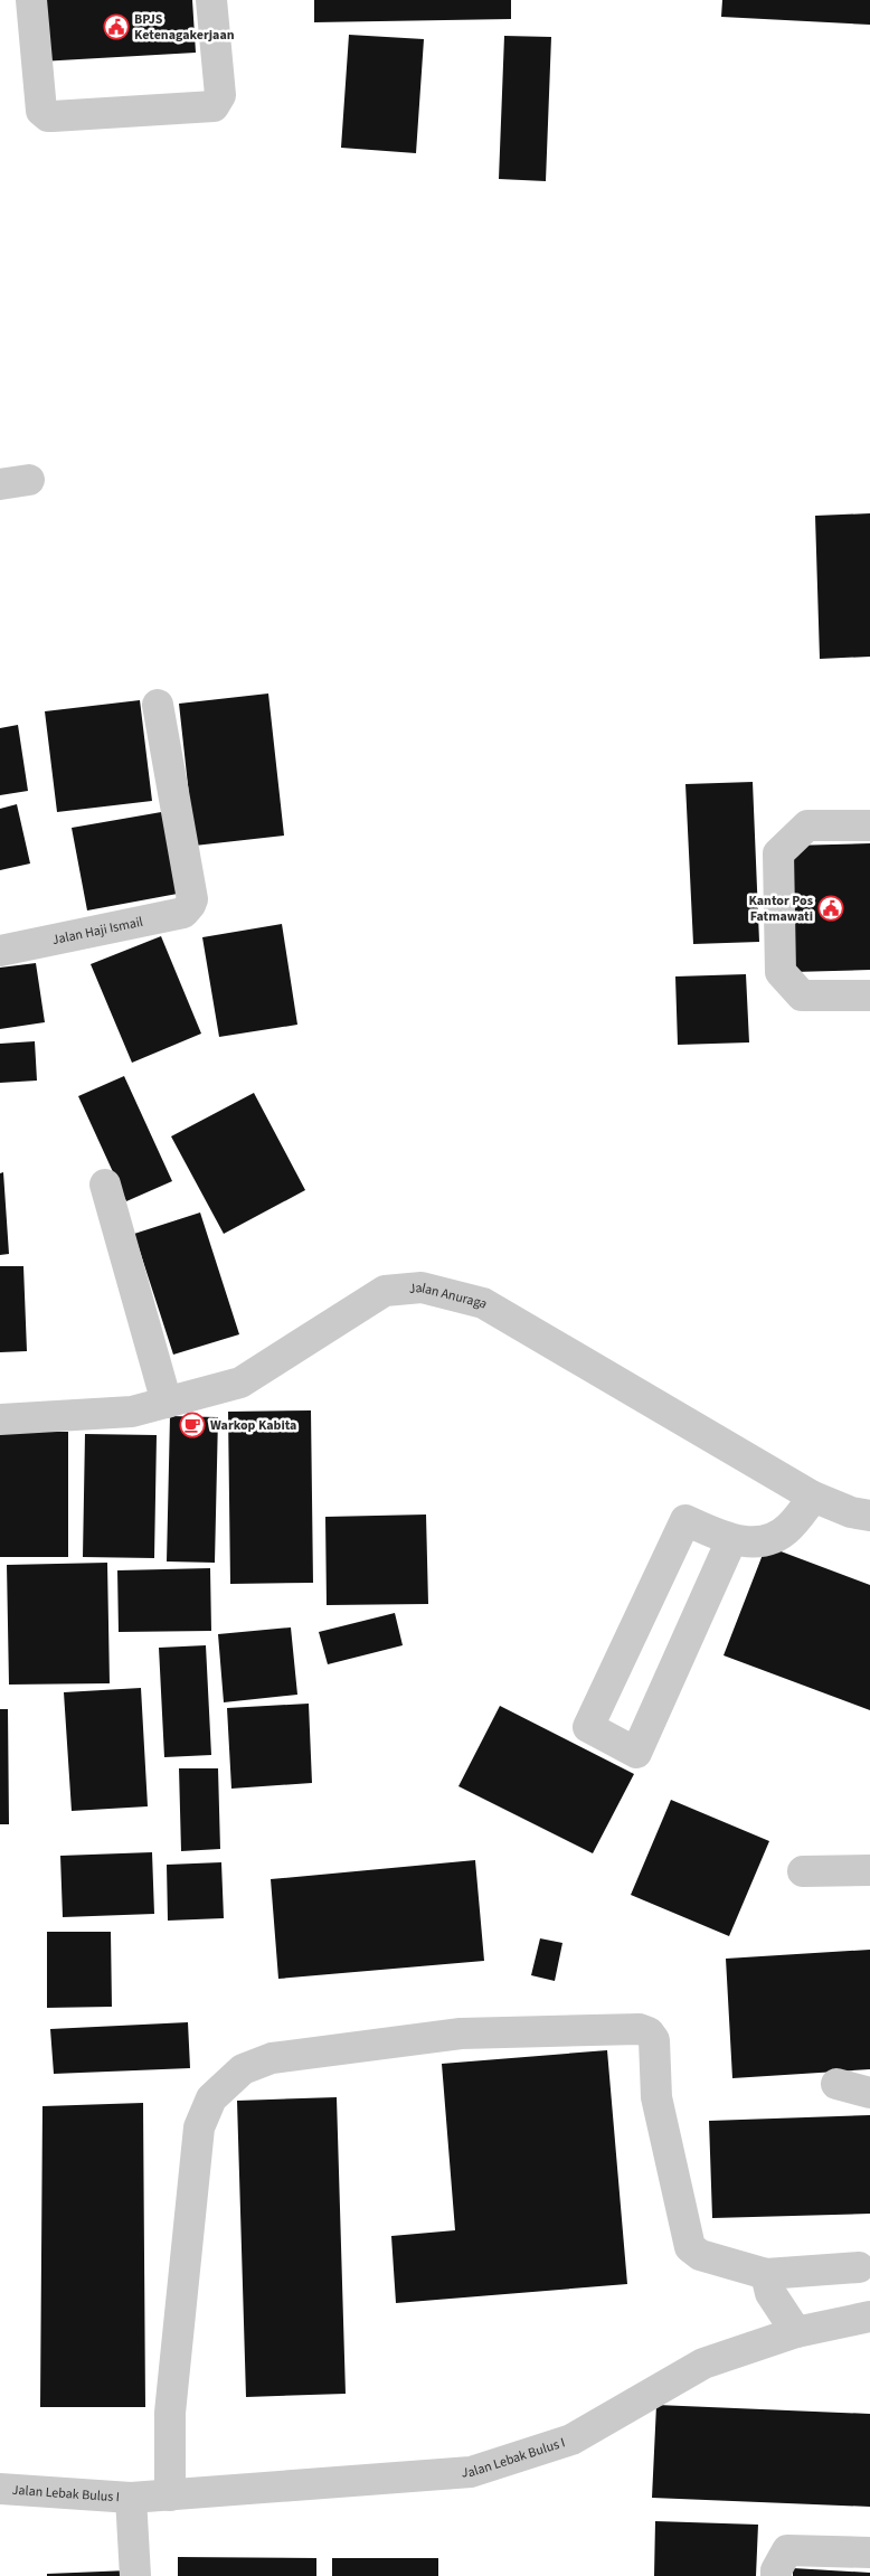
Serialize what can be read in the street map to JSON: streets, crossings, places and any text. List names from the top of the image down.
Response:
{
  "streets": {
    "street": ["Jalan Haji Ismail", "Jalan Anuraga", "Jalan Lebak Bulus I"]
  },
  "places": {
    "public building": ["BPJS Ketenagakerjaan", "Kantor Pos Fatmawati"],
    "cafe": ["Warkop Kabita"]
  }
}
